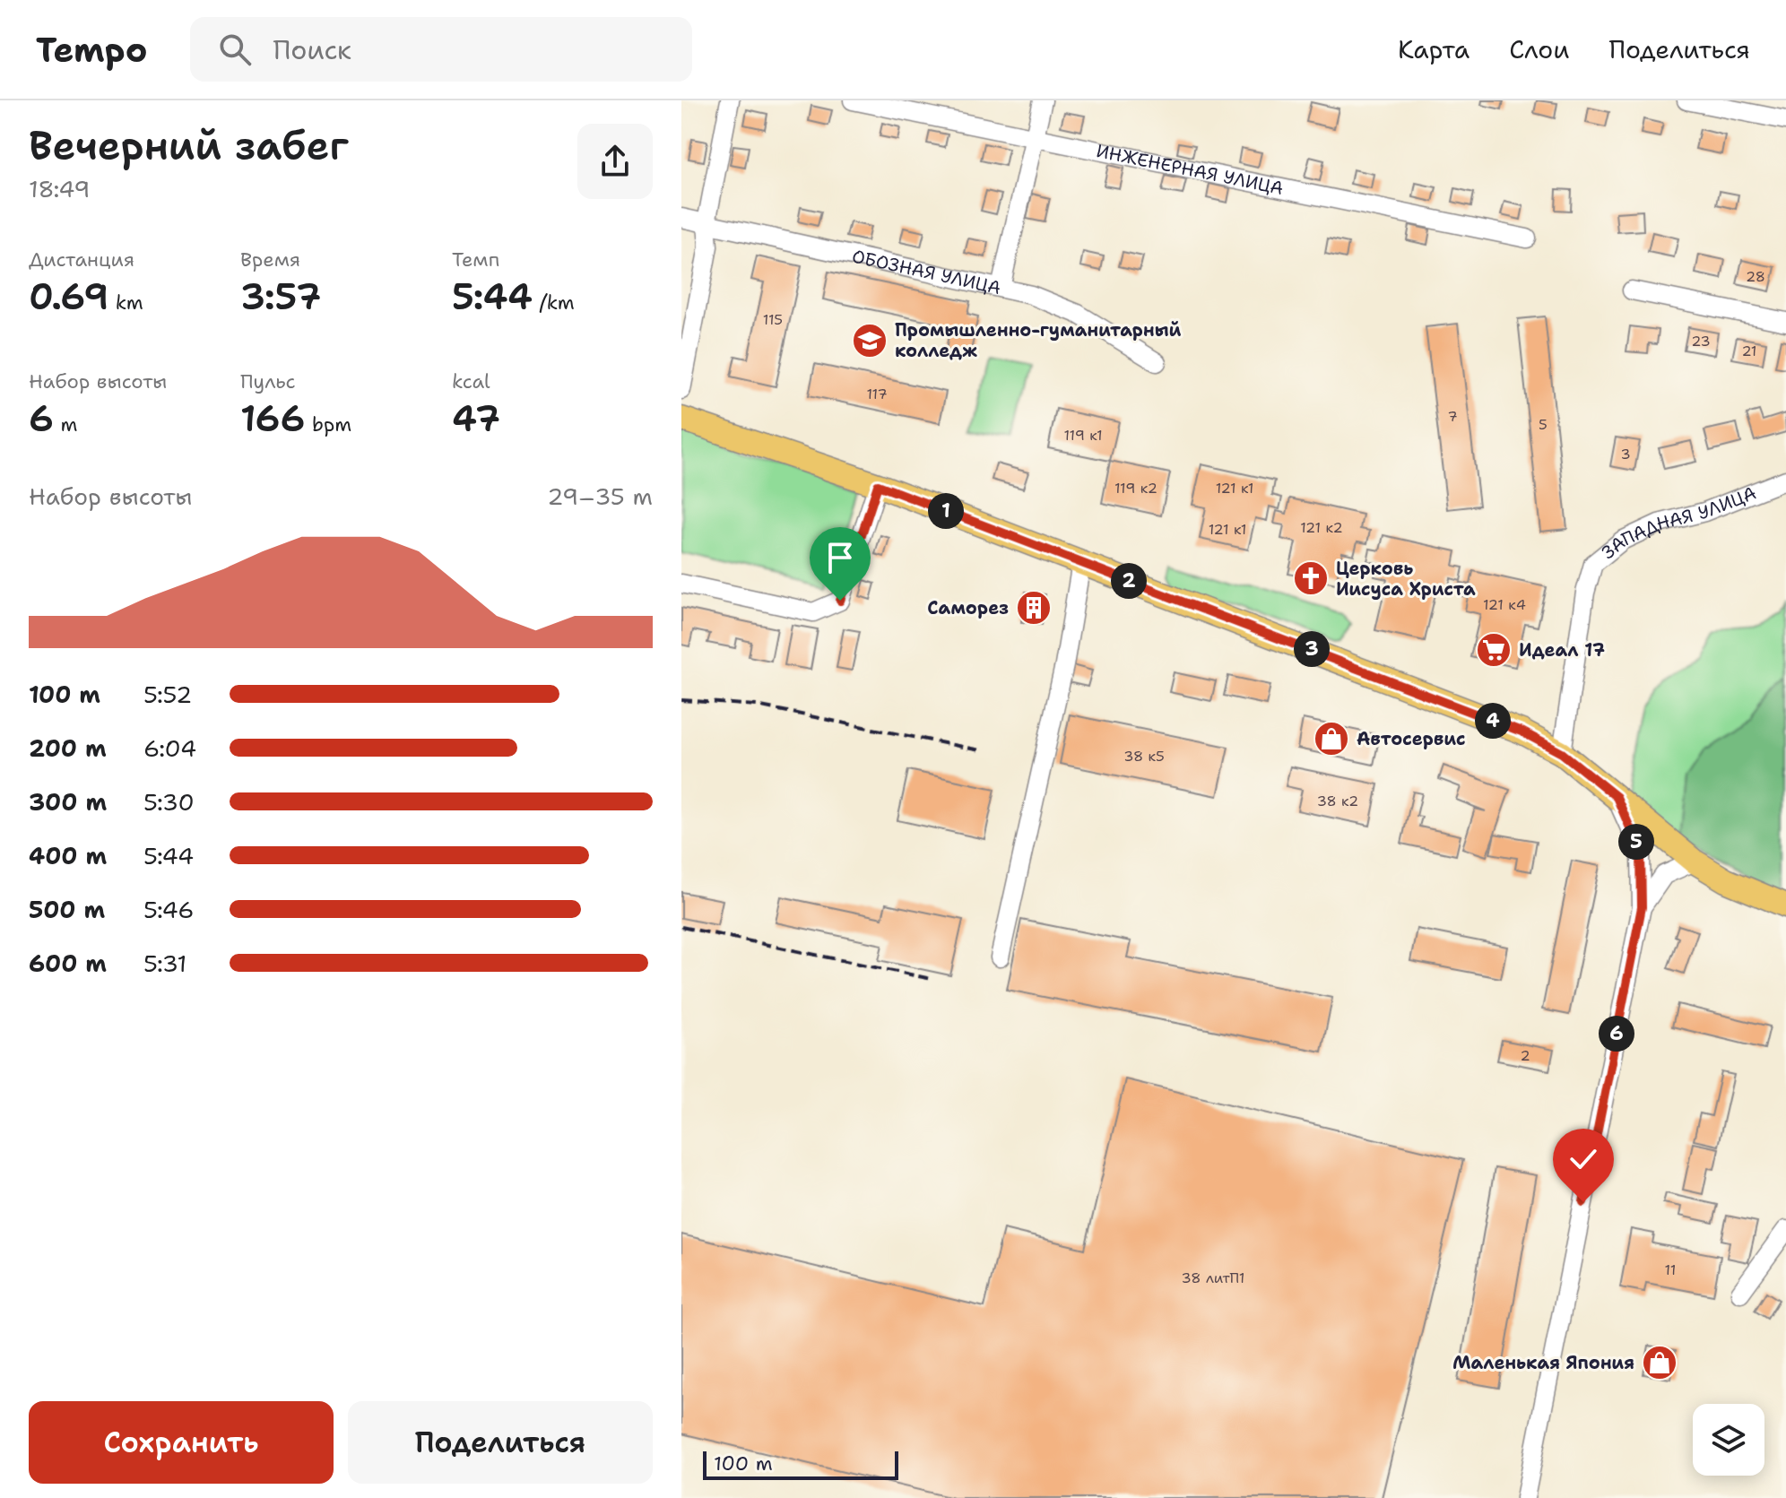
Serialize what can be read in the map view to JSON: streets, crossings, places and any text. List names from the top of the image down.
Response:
{
  "streets": {
    "street": ["ИНЖЕНЕРНАЯ УЛИЦА", "ОБОЗНАЯ УЛИЦА", "ЗАПАДНАЯ УЛИЦА"]
  },
  "places": {
    "school or university": ["Промышленно-гуманитарный колледж"],
    "church": ["Церковь Иисуса Христа"],
    "building": ["Саморез"],
    "supermarket": ["Идеал 17"],
    "shop": ["Автосервис", "Маленькая Япония"]
  },
  "house_numbers": [
    "28",
    "115",
    "23",
    "21",
    "117",
    "7",
    "5",
    "119 к1",
    "3",
    "119 к2",
    "121 к1",
    "121 к2",
    "121 к1",
    "121 к4",
    "38 к5",
    "38 к2",
    "2",
    "11",
    "38 литП1"
  ],
  "scale_bar": "100 m",
  "page": {
    "header": "Tempo",
    "search": "Поиск",
    "nav": ["Карта", "Слои", "Поделиться"],
    "heading": ["Вечерний забег", "18:49"],
    "stats": [
      ["Дистанция", "0.69 km"],
      ["Время", "3:57"],
      ["Темп", "5:44 /km"],
      ["Набор высоты", "6 m"],
      ["Пульс", "166 bpm"],
      ["kcal", "47"]
    ],
    "chart": ["Набор высоты", "29–35 m"],
    "pins": [
      "1",
      "2",
      "3",
      "4",
      "5",
      "6"
    ],
    "list": [
      {
        "name": "100 m",
        "note": "5:52"
      },
      {
        "name": "200 m",
        "note": "6:04"
      },
      {
        "name": "300 m",
        "note": "5:30"
      },
      {
        "name": "400 m",
        "note": "5:44"
      },
      {
        "name": "500 m",
        "note": "5:46"
      },
      {
        "name": "600 m",
        "note": "5:31"
      }
    ],
    "buttons": ["Сохранить", "Поделиться"],
    "scale": "100 m"
  }
}
